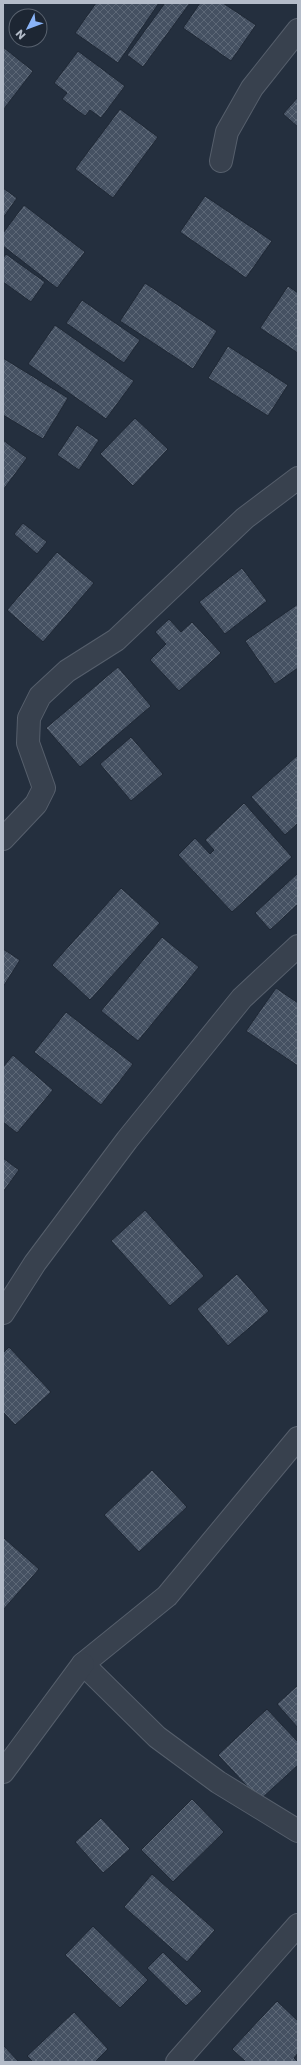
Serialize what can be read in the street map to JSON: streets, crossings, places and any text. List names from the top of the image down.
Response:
{
  "north": "bottom left"
}
